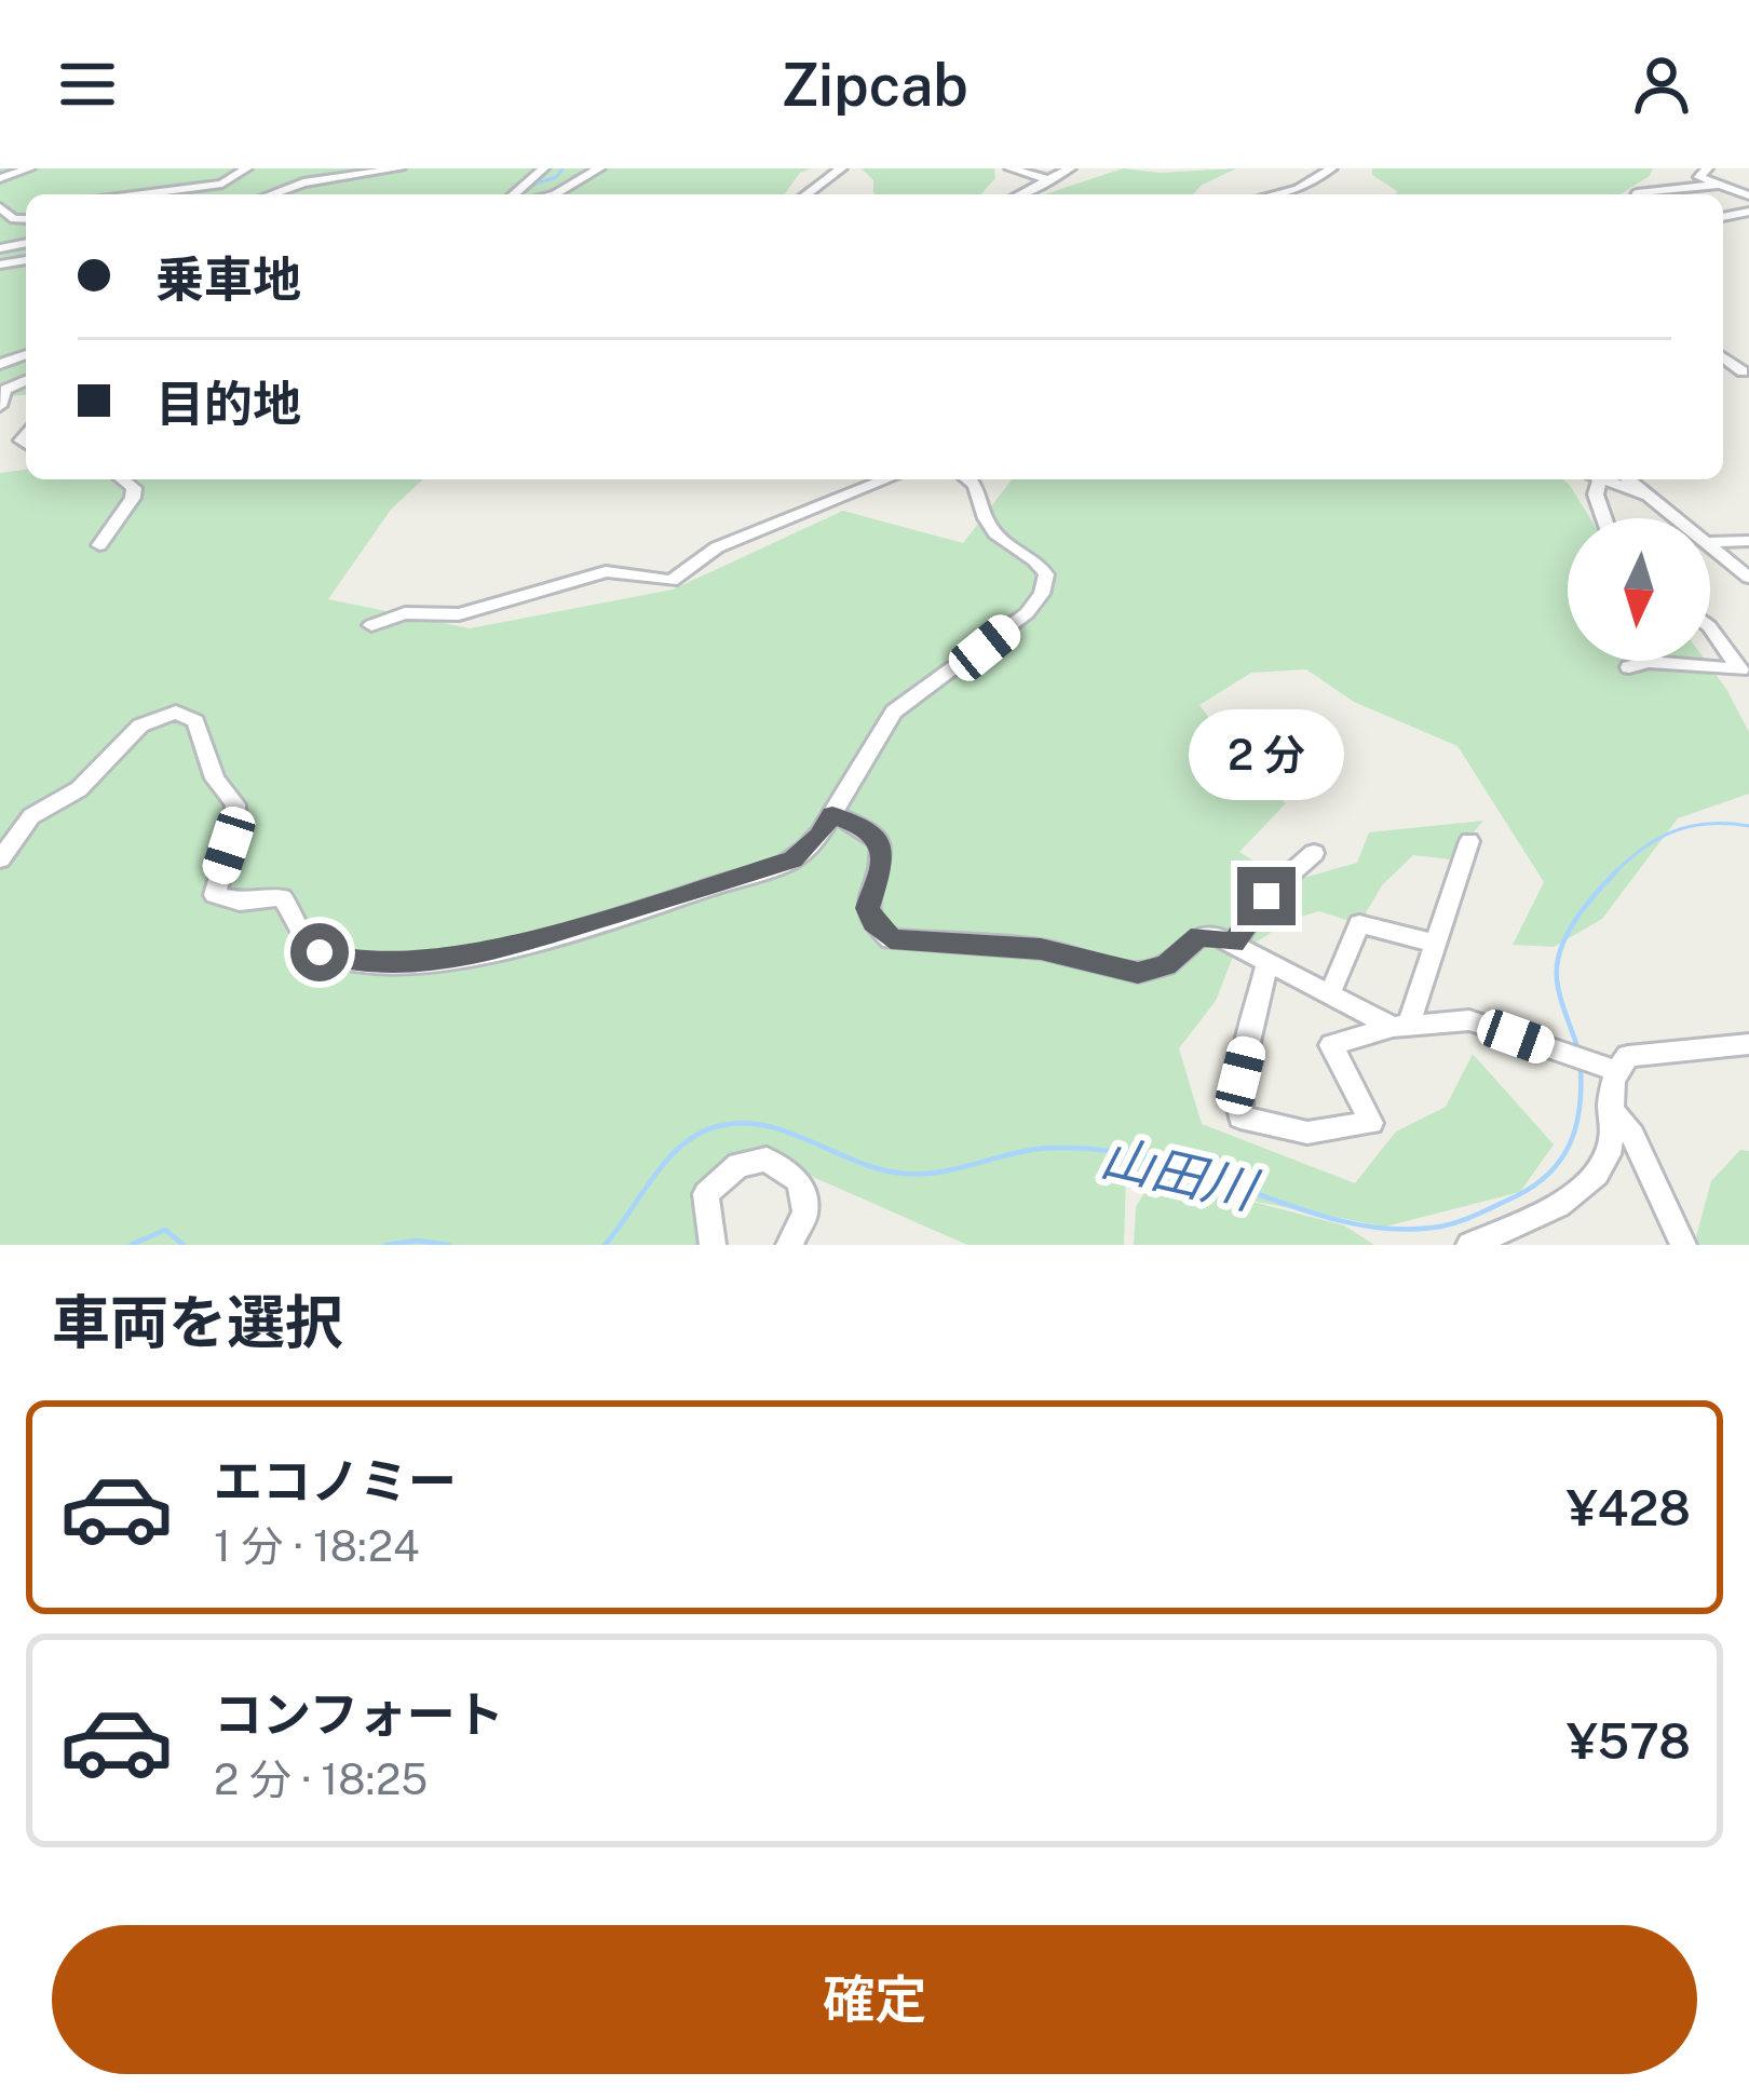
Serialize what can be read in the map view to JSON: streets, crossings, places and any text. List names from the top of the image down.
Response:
{
  "water": ["山田川"],
  "north": "bottom",
  "page": {
    "header": "Zipcab",
    "banner": ["乗車地", "目的地"],
    "bubble": "2 分",
    "heading": "車両を選択",
    "list": [
      {
        "name": "エコノミー",
        "note": "1 分 · 18:24",
        "value": "¥428"
      },
      {
        "name": "コンフォート",
        "note": "2 分 · 18:25",
        "value": "¥578"
      }
    ],
    "buttons": "確定"
  }
}
